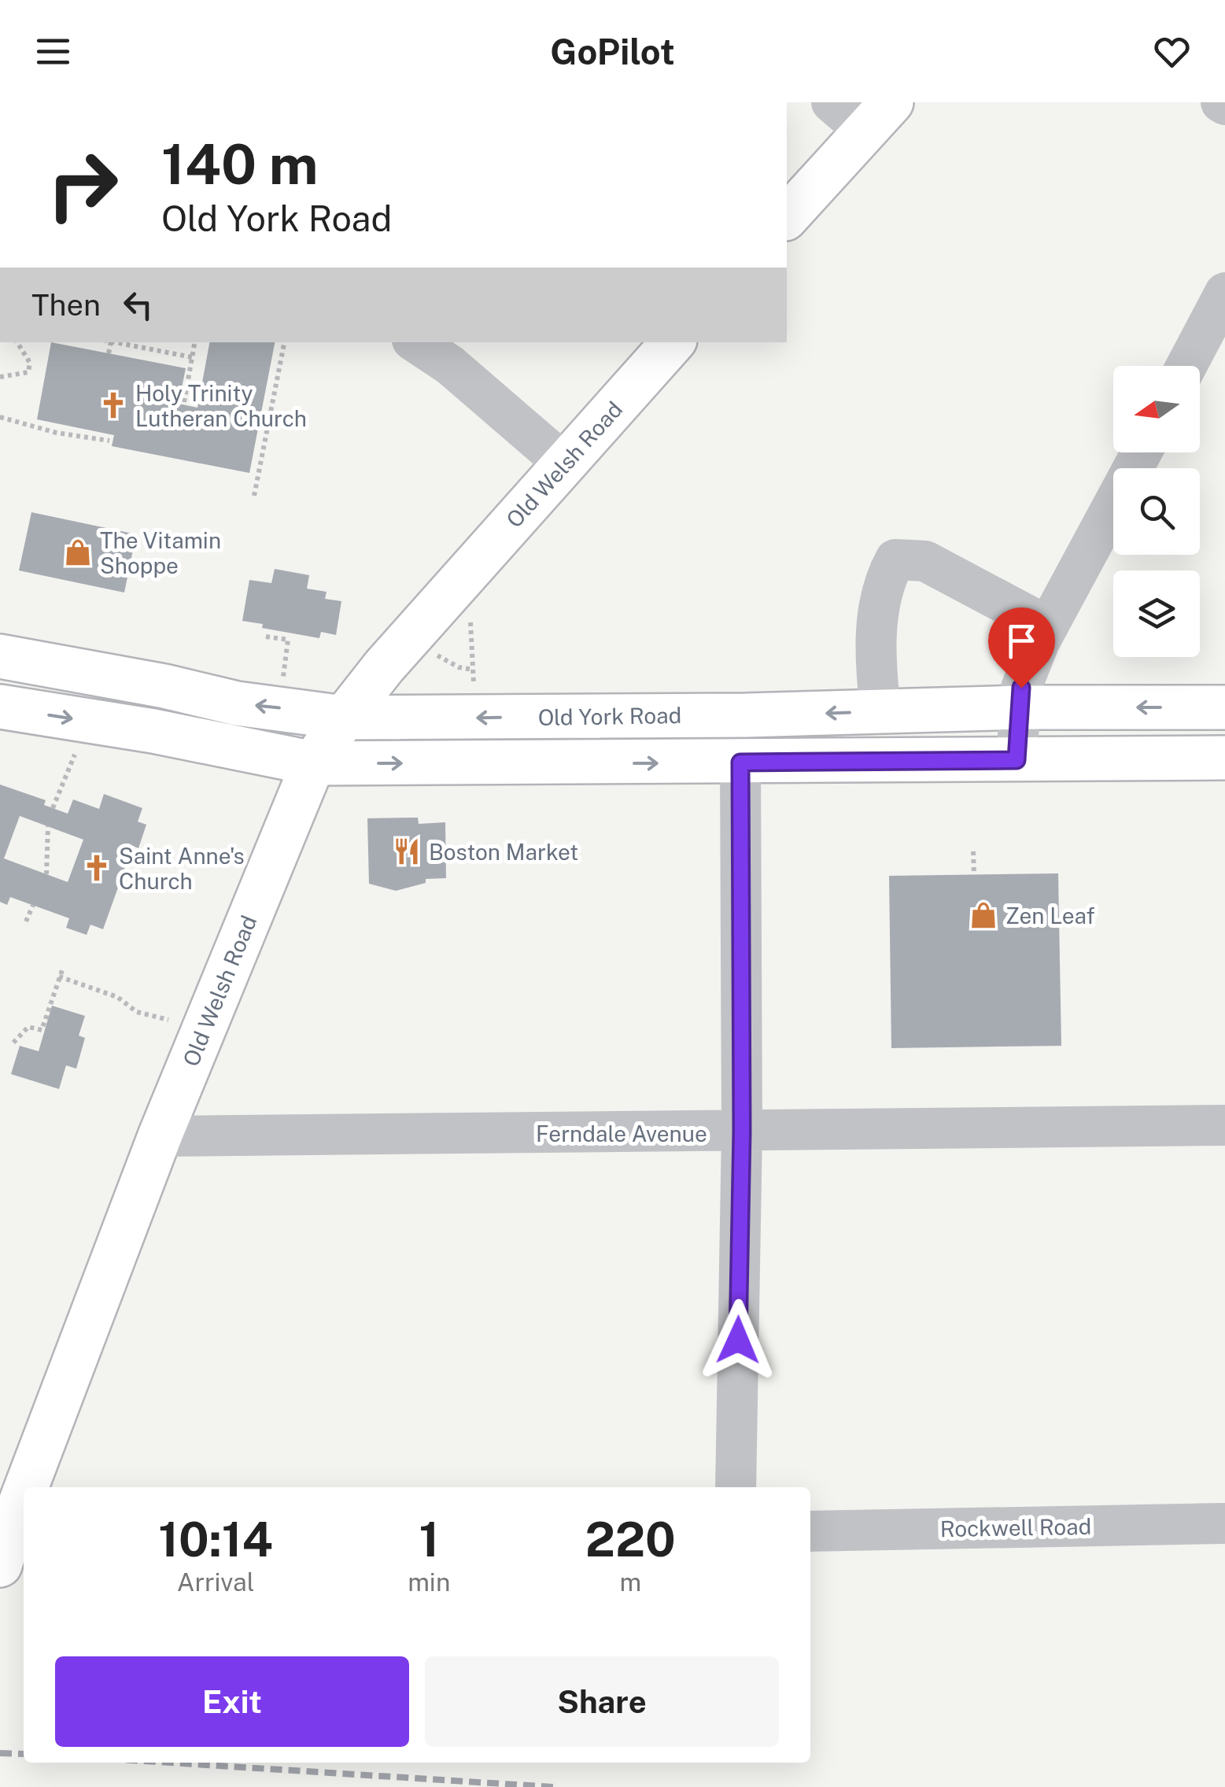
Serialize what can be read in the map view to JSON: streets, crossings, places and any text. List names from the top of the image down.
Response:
{
  "streets": {
    "main road": ["Old Welsh Road", "Old York Road"],
    "street": ["Ferndale Avenue", "Rockwell Road"]
  },
  "crossings": [
    ["Old Welsh Road", "Old York Road"],
    ["Old Welsh Road", "Ferndale Avenue"]
  ],
  "places": {
    "church": ["Holy Trinity Lutheran Church", "Saint Anne's Church"],
    "shop": ["The Vitamin Shoppe", "Zen Leaf"],
    "restaurant": ["Boston Market"]
  },
  "north": "left",
  "page": {
    "header": "GoPilot",
    "turn": ["140 m", "Old York Road"],
    "then": "Then",
    "eta": [
      "10:14",
      "Arrival",
      "1",
      "min",
      "220",
      "m"
    ],
    "buttons": ["Exit", "Share"]
  }
}
